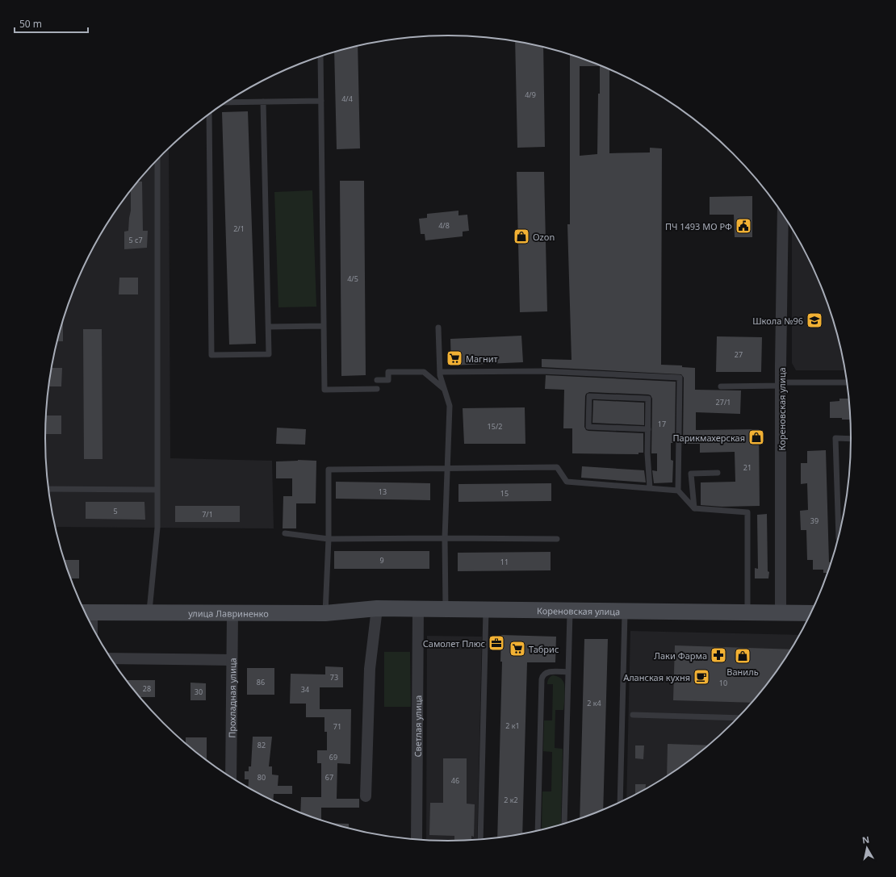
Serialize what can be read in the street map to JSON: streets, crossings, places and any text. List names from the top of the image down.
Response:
{
  "streets": {
    "street": [
      "Кореновская улица",
      "улица Лавриненко",
      "Прохладная улица",
      "Светлая улица"
    ]
  },
  "crossings": [
    ["Кореновская улица", "улица Лавриненко"],
    ["Кореновская улица", "Светлая улица"],
    ["улица Лавриненко", "Прохладная улица"]
  ],
  "places": {
    "public building": ["ПЧ 1493 МО РФ"],
    "shop": ["Ozon", "Парикмахерская", "Ваниль"],
    "school or university": ["Школа №96"],
    "supermarket": ["Магнит", "Табрис"],
    "office": ["Самолет Плюс"],
    "pharmacy": ["Лаки Фарма"],
    "cafe": ["Аланская кухня"]
  },
  "house_numbers": [
    "4/9",
    "4/4",
    "4/8",
    "2/1",
    "5 с7",
    "4/5",
    "27",
    "27/1",
    "17",
    "15/2",
    "21",
    "13",
    "15",
    "5",
    "7/1",
    "39",
    "9",
    "11",
    "73",
    "86",
    "10",
    "28",
    "34",
    "30",
    "2 к4",
    "2 к1",
    "71",
    "82",
    "69",
    "80",
    "67",
    "46",
    "2 к2"
  ],
  "scale_bar": "50 m",
  "north": "top"
}
